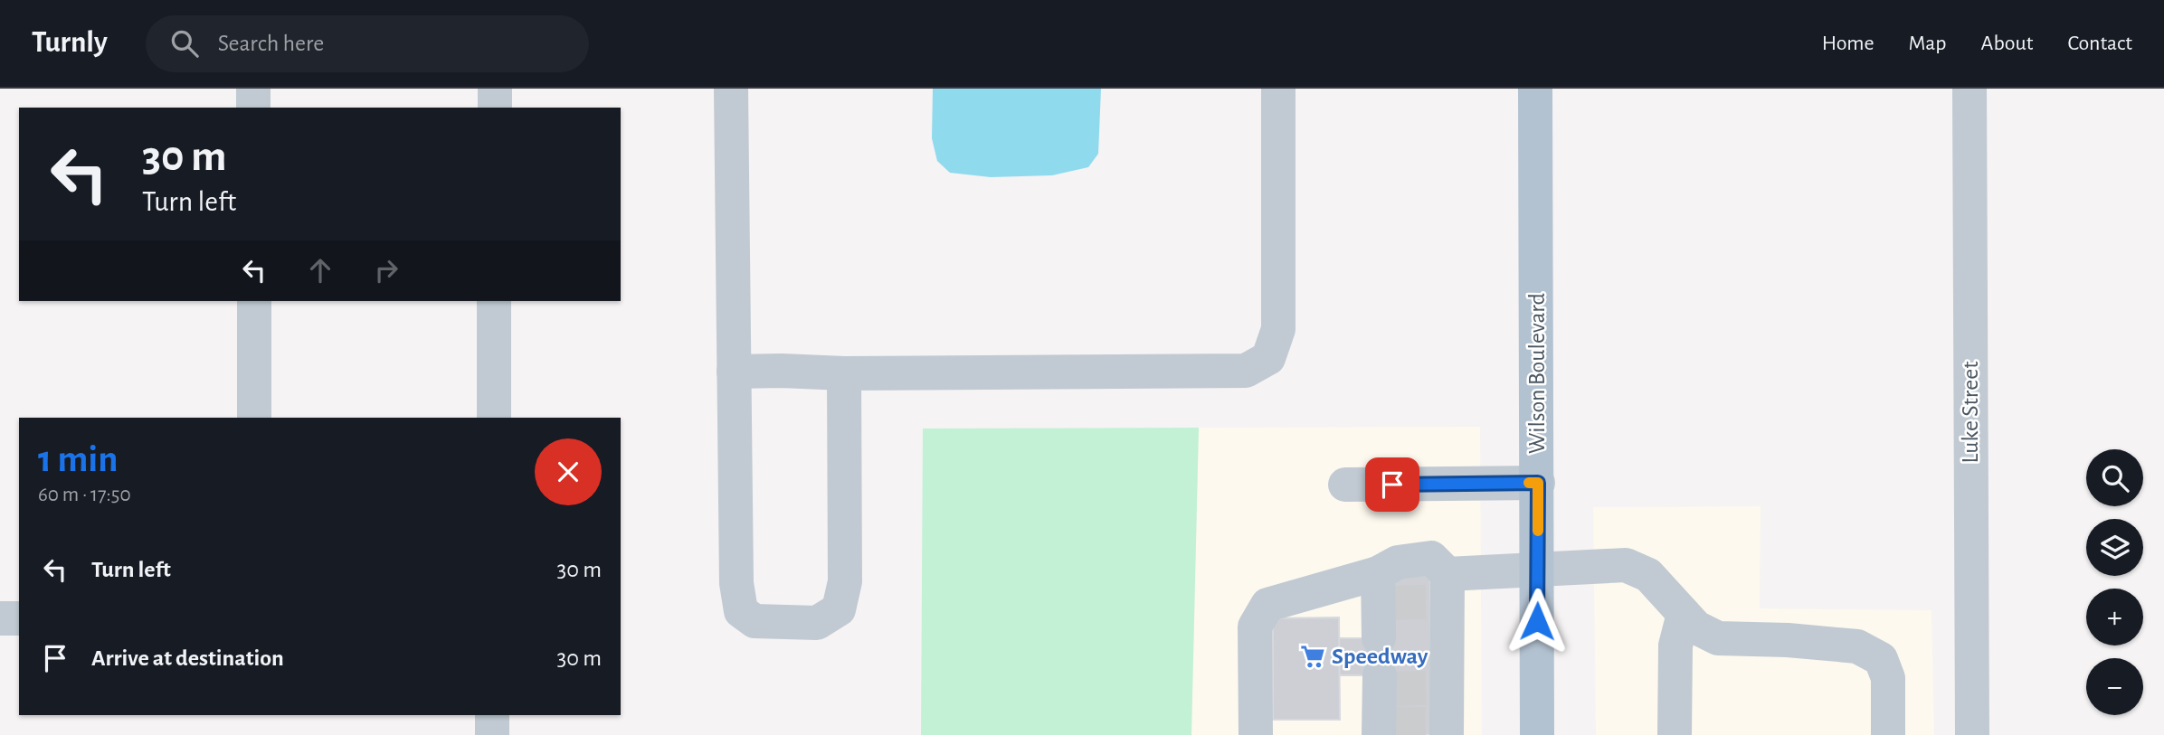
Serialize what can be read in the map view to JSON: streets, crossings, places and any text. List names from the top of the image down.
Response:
{
  "streets": {
    "main road": ["Wilson Boulevard"],
    "street": ["Luke Street"]
  },
  "places": {
    "supermarket": ["Speedway"]
  },
  "page": {
    "header": "Turnly",
    "search": "Search here",
    "nav": [
      "Home",
      "Map",
      "About",
      "Contact"
    ],
    "turn": ["30 m", "Turn left"],
    "heading": ["1 min", "60 m · 17:50"],
    "map_buttons": ["+", "−"],
    "list": [
      {
        "name": "Turn left",
        "value": "30 m"
      },
      {
        "name": "Arrive at destination",
        "value": "30 m"
      }
    ]
  }
}
